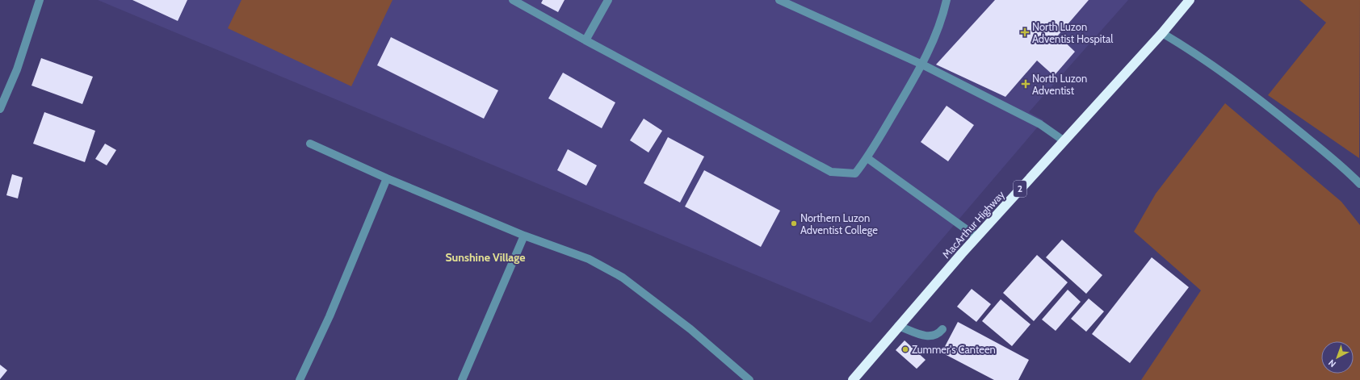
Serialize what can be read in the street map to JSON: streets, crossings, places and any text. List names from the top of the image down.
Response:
{
  "streets": {
    "highway": ["2", "MacArthur Highway"]
  },
  "districts": ["Sunshine Village"],
  "places": {
    "health": ["North Luzon Adventist Hospital", "North Luzon Adventist"],
    "other": ["Northern Luzon Adventist College", "Zummer's Canteen"]
  },
  "north": "bottom left"
}
